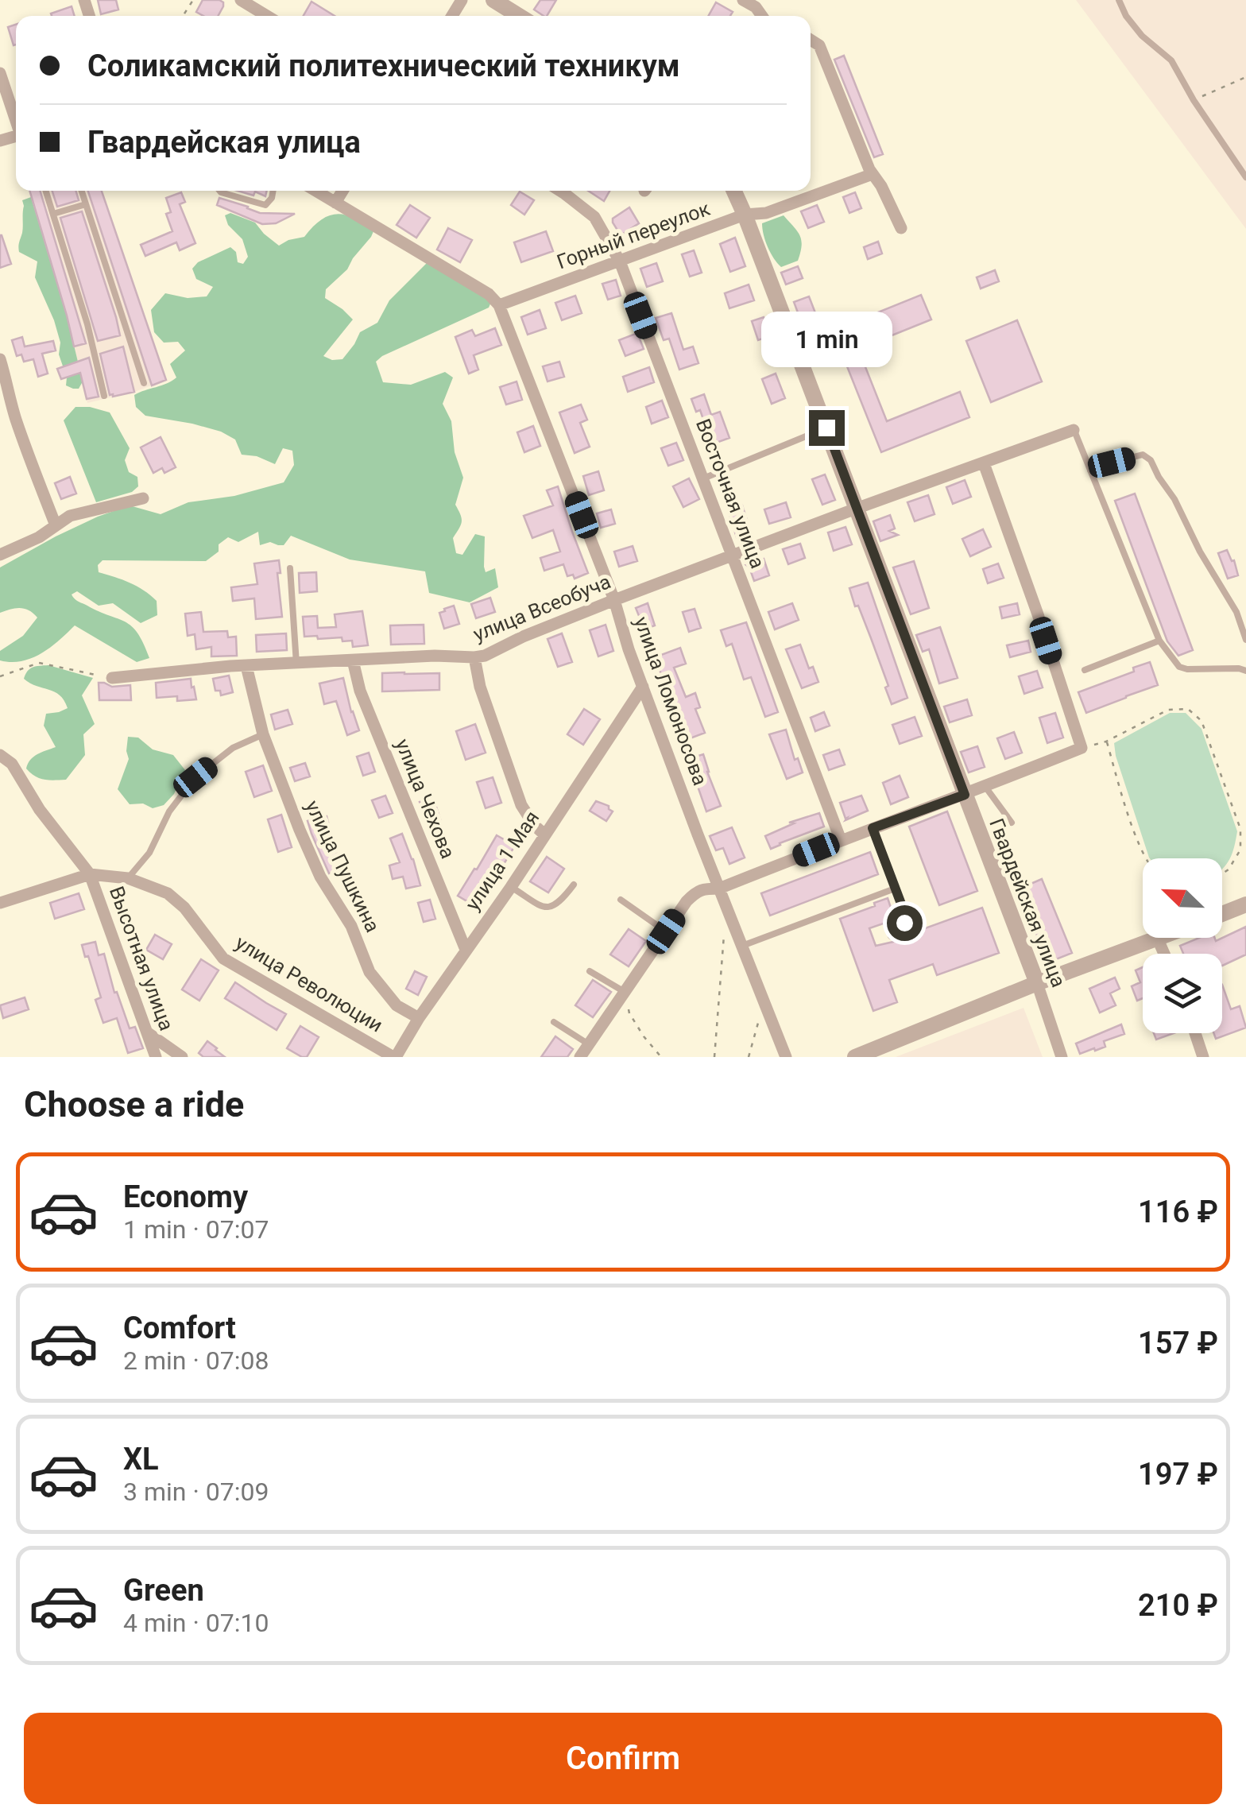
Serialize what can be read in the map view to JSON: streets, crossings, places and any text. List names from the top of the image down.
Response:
{
  "streets": {
    "street": [
      "Горный переулок",
      "Восточная улица",
      "улица Всеобуча",
      "улица Ломоносова",
      "улица Чехова",
      "улица 1 Мая",
      "улица Пушкина",
      "Гвардейская улица",
      "Высотная улица",
      "улица Революции"
    ]
  },
  "crossings": [
    ["Горный переулок", "Восточная улица"],
    ["Горный переулок", "улица Ломоносова"],
    ["Горный переулок", "Гвардейская улица"],
    ["Восточная улица", "улица Всеобуча"],
    ["улица Всеобуча", "улица Ломоносова"],
    ["улица Всеобуча", "улица Чехова"],
    ["улица Всеобуча", "улица Пушкина"],
    ["улица Всеобуча", "Гвардейская улица"],
    ["улица Ломоносова", "улица 1 Мая"],
    ["улица Чехова", "улица 1 Мая"],
    ["улица 1 Мая", "улица Пушкина"],
    ["улица 1 Мая", "улица Революции"],
    ["Высотная улица", "улица Революции"]
  ],
  "north": "top left",
  "page": {
    "banner": ["Соликамский политехнический техникум", "Гвардейская улица"],
    "bubble": "1 min",
    "heading": "Choose a ride",
    "list": [
      {
        "name": "Economy",
        "note": "1 min · 07:07",
        "value": "116 ₽"
      },
      {
        "name": "Comfort",
        "note": "2 min · 07:08",
        "value": "157 ₽"
      },
      {
        "name": "XL",
        "note": "3 min · 07:09",
        "value": "197 ₽"
      },
      {
        "name": "Green",
        "note": "4 min · 07:10",
        "value": "210 ₽"
      }
    ],
    "buttons": "Confirm"
  }
}
